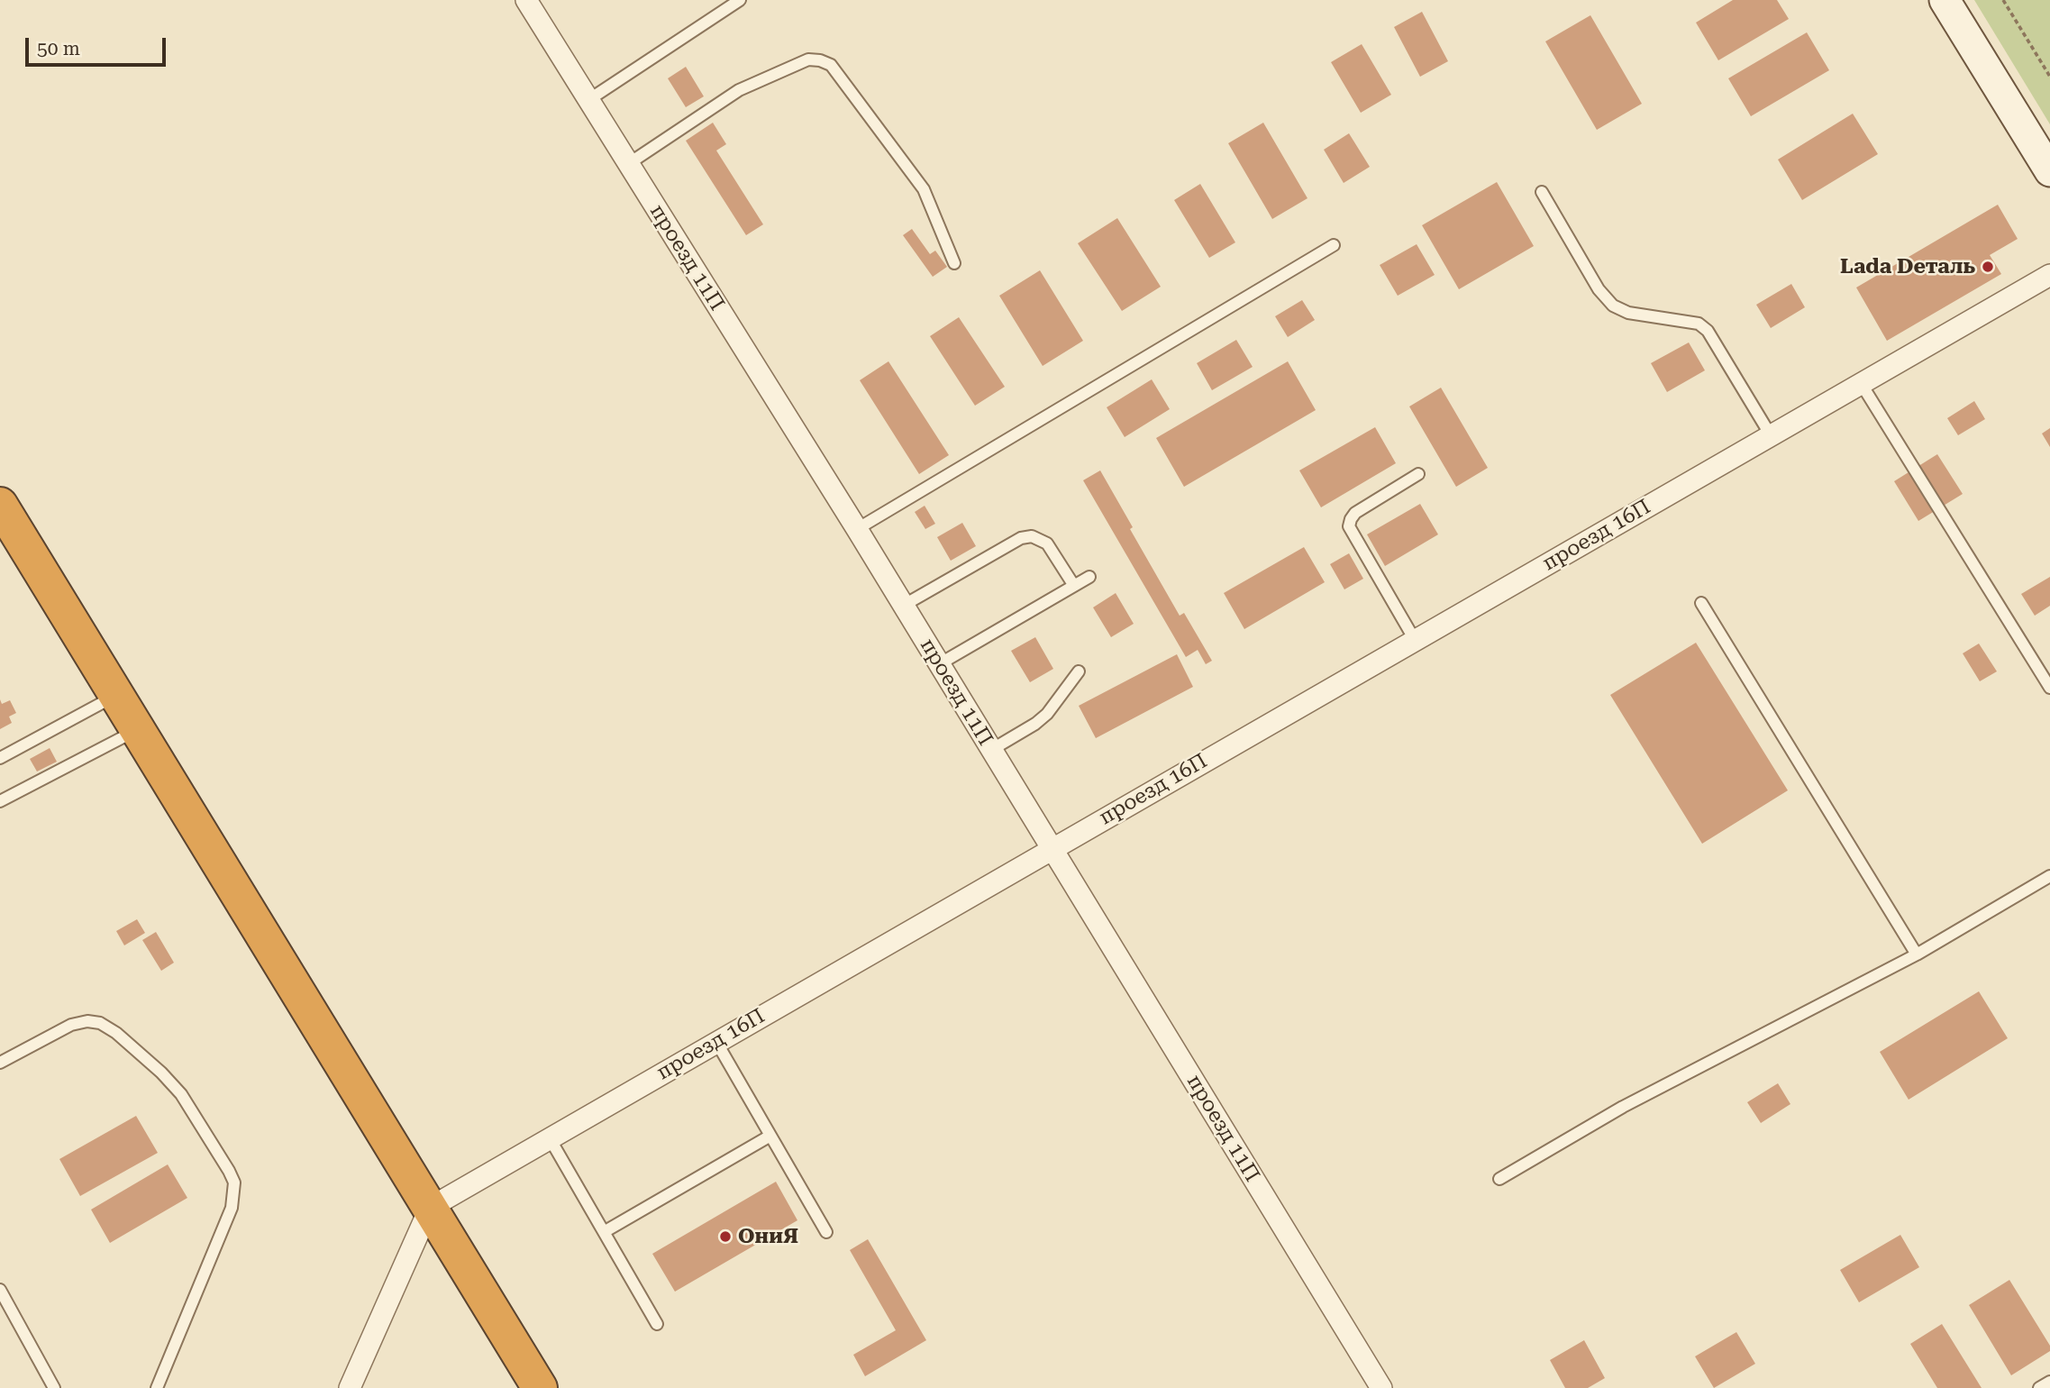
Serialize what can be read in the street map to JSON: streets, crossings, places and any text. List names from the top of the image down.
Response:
{
  "streets": {
    "street": ["проезд 11П", "проезд 16П"]
  },
  "crossings": [
    ["проезд 11П", "проезд 16П"]
  ],
  "places": ["Lada Dеталь", "ОниЯ"],
  "scale_bar": "50 m"
}
